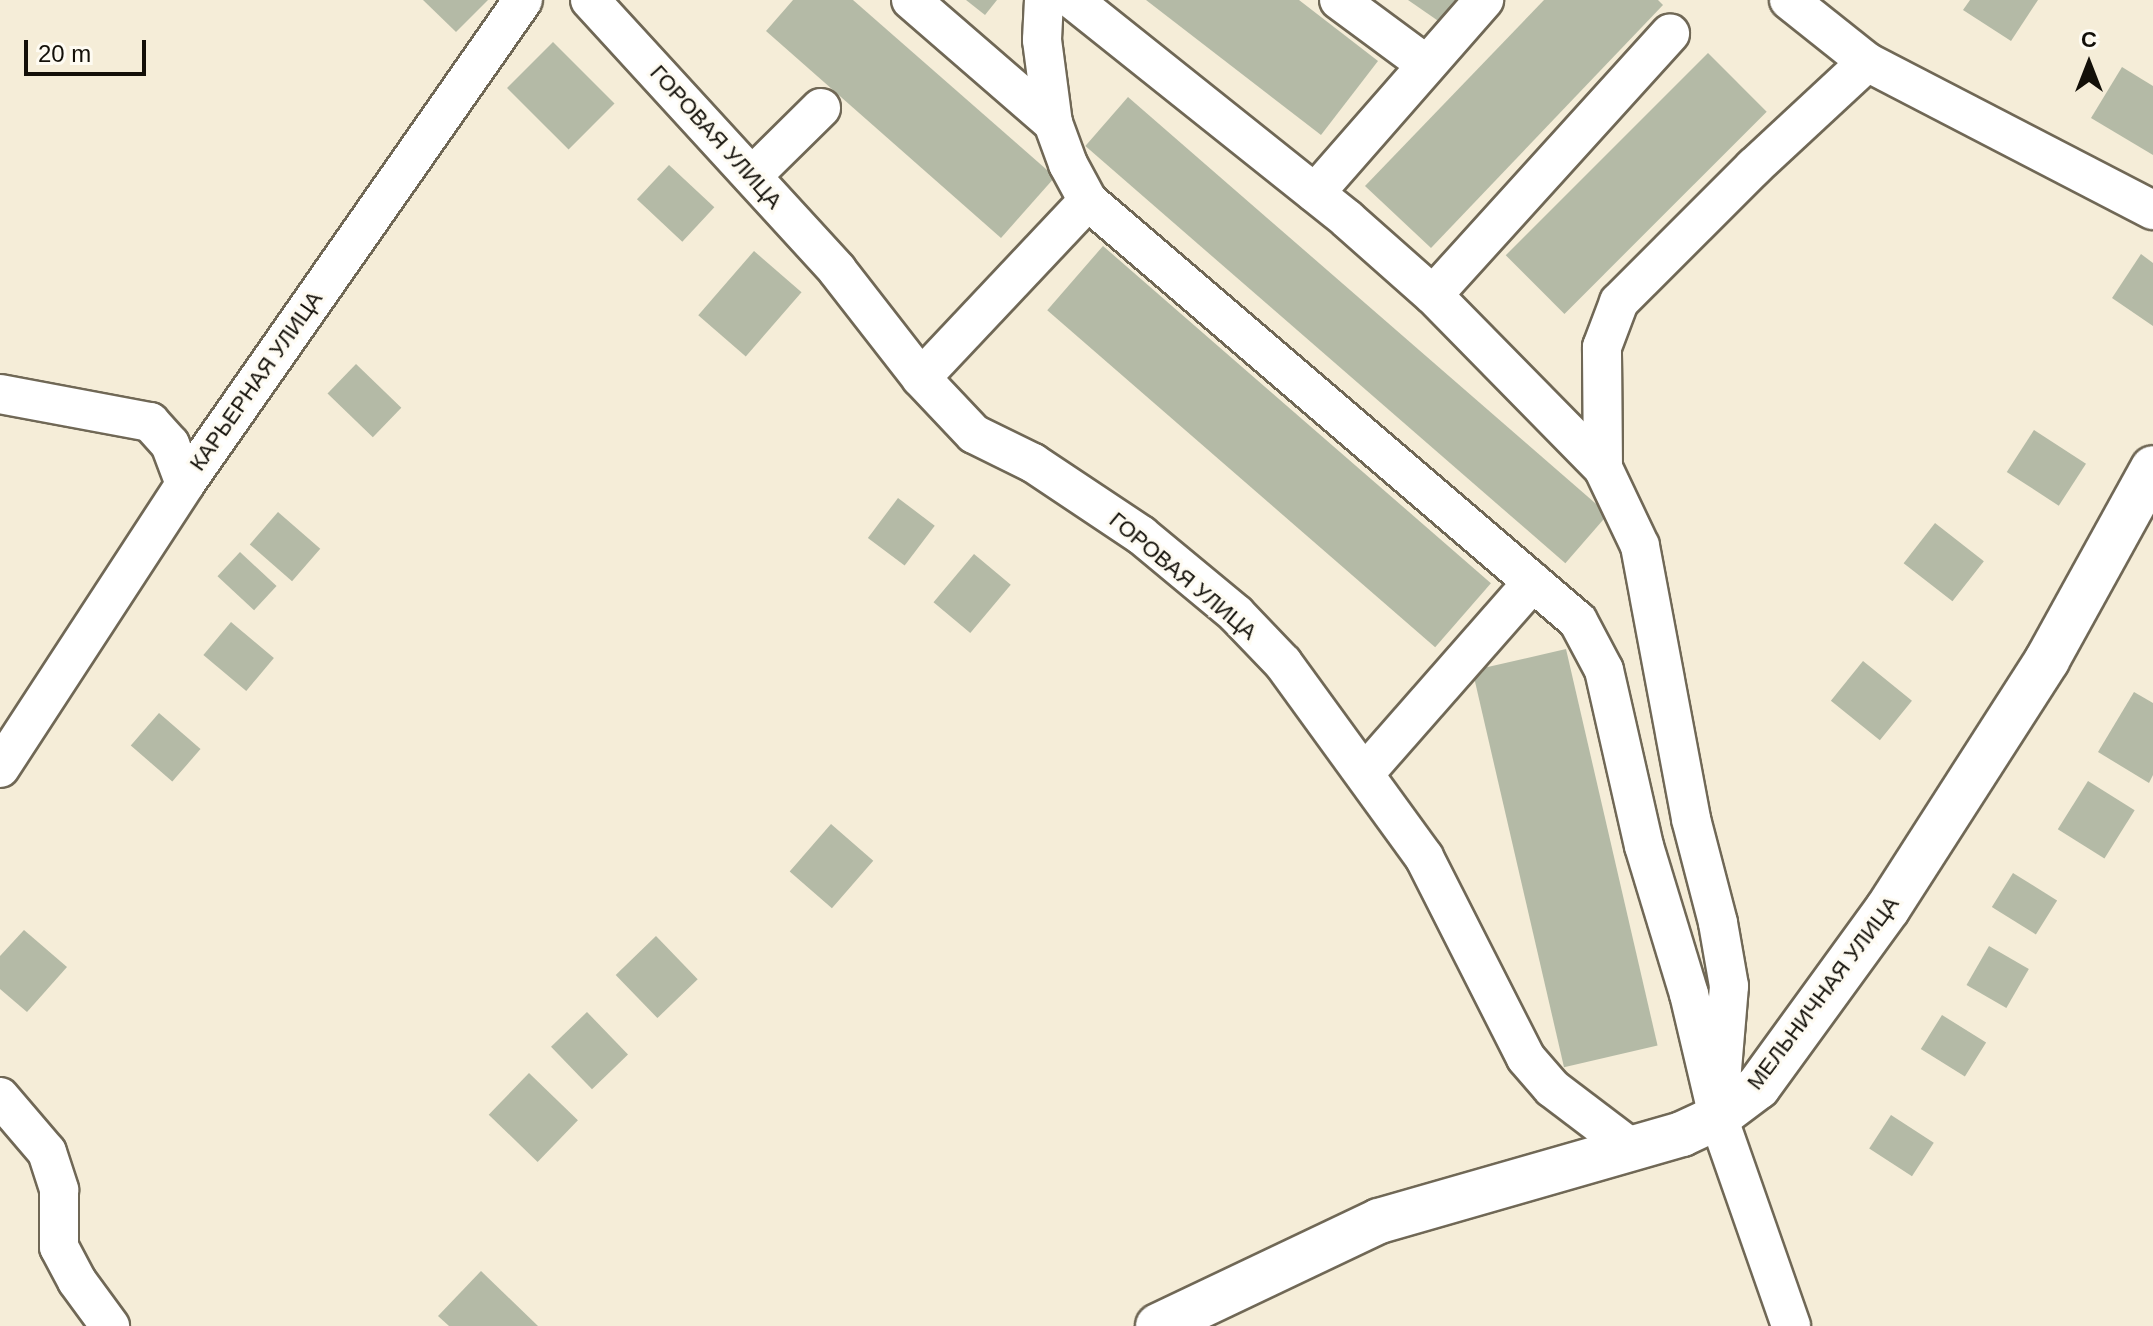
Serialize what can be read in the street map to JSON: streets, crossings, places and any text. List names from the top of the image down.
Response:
{
  "streets": {
    "main road": ["МЕЛЬНИЧНАЯ УЛИЦА"],
    "lane": ["ГОРОВАЯ УЛИЦА", "КАРЬЕРНАЯ УЛИЦА"]
  },
  "crossings": [
    ["ГОРОВАЯ УЛИЦА", "МЕЛЬНИЧНАЯ УЛИЦА"]
  ],
  "scale_bar": "20 m",
  "north": "top"
}
